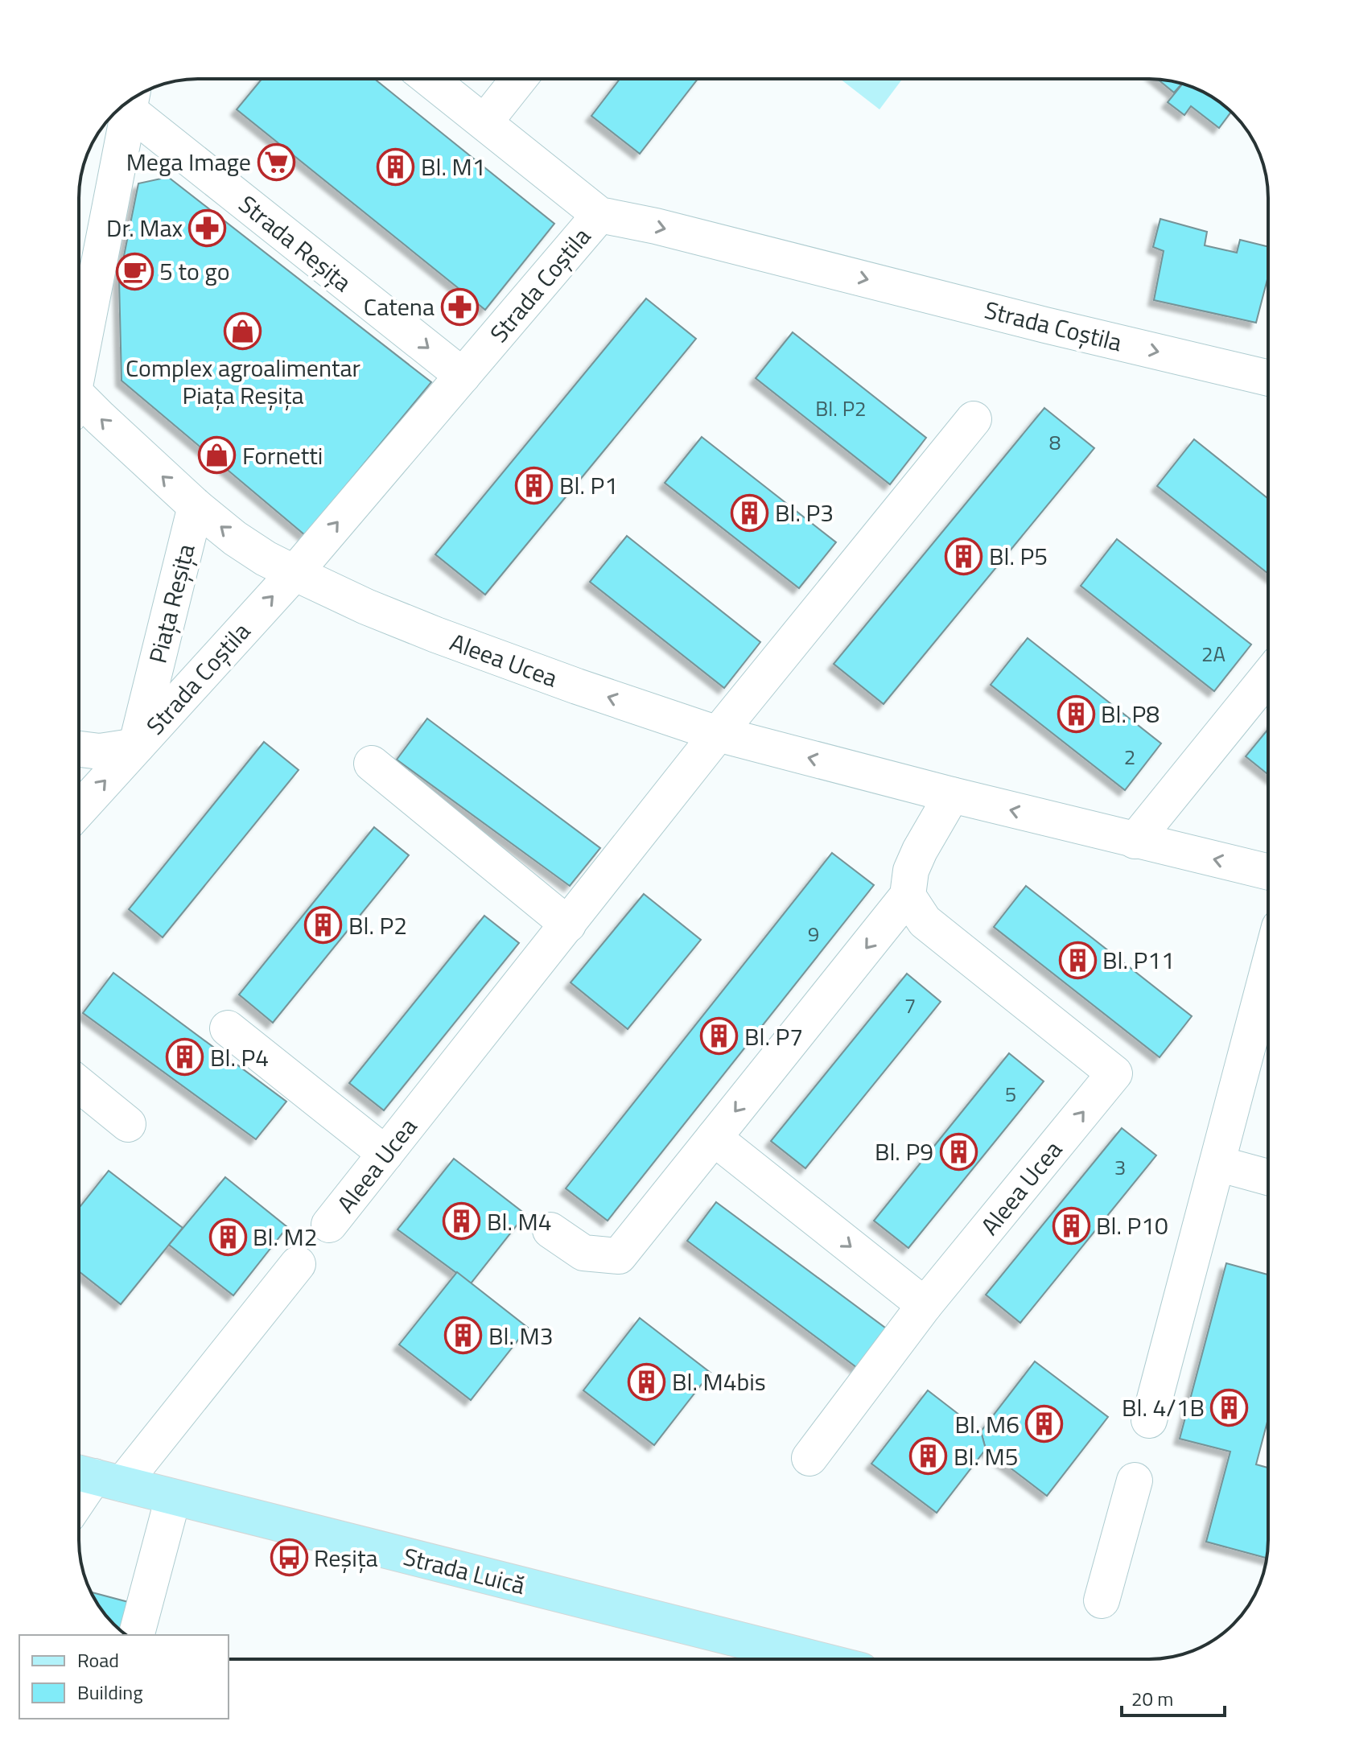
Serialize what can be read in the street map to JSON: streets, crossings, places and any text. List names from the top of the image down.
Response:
{
  "streets": {
    "main road": ["Strada Luică"],
    "street": [
      "Strada Reșița",
      "Strada Coștila",
      "Piața Reșița",
      "Aleea Ucea"
    ]
  },
  "crossings": [
    ["Strada Reșița", "Strada Coștila"],
    ["Strada Coștila", "Piața Reșița"],
    ["Strada Coștila", "Aleea Ucea"],
    ["Piața Reșița", "Aleea Ucea"]
  ],
  "one_way": ["Strada Coștila", "Piața Reșița"],
  "places": {
    "supermarket": ["Mega Image"],
    "building": [
      "Bl. M1",
      "Bl. P1",
      "Bl. P3",
      "Bl. P5",
      "Bl. P8",
      "Bl. P2",
      "Bl. P11",
      "Bl. P7",
      "Bl. P4",
      "Bl. P9",
      "Bl. M4",
      "Bl. P10",
      "Bl. M2",
      "Bl. M3",
      "Bl. M4bis",
      "Bl. 4/1B",
      "Bl. M6",
      "Bl. M5"
    ],
    "pharmacy": ["Dr. Max", "Catena"],
    "cafe": ["5 to go"],
    "shop": ["Complex agroalimentar Piața Reșița", "Fornetti"],
    "bus stop": ["Reșița"]
  },
  "house_numbers": [
    "Bl. P2",
    "8",
    "2A",
    "2",
    "9",
    "7",
    "5",
    "3"
  ],
  "legend": ["Road", "Building"],
  "scale_bar": "20 m"
}
